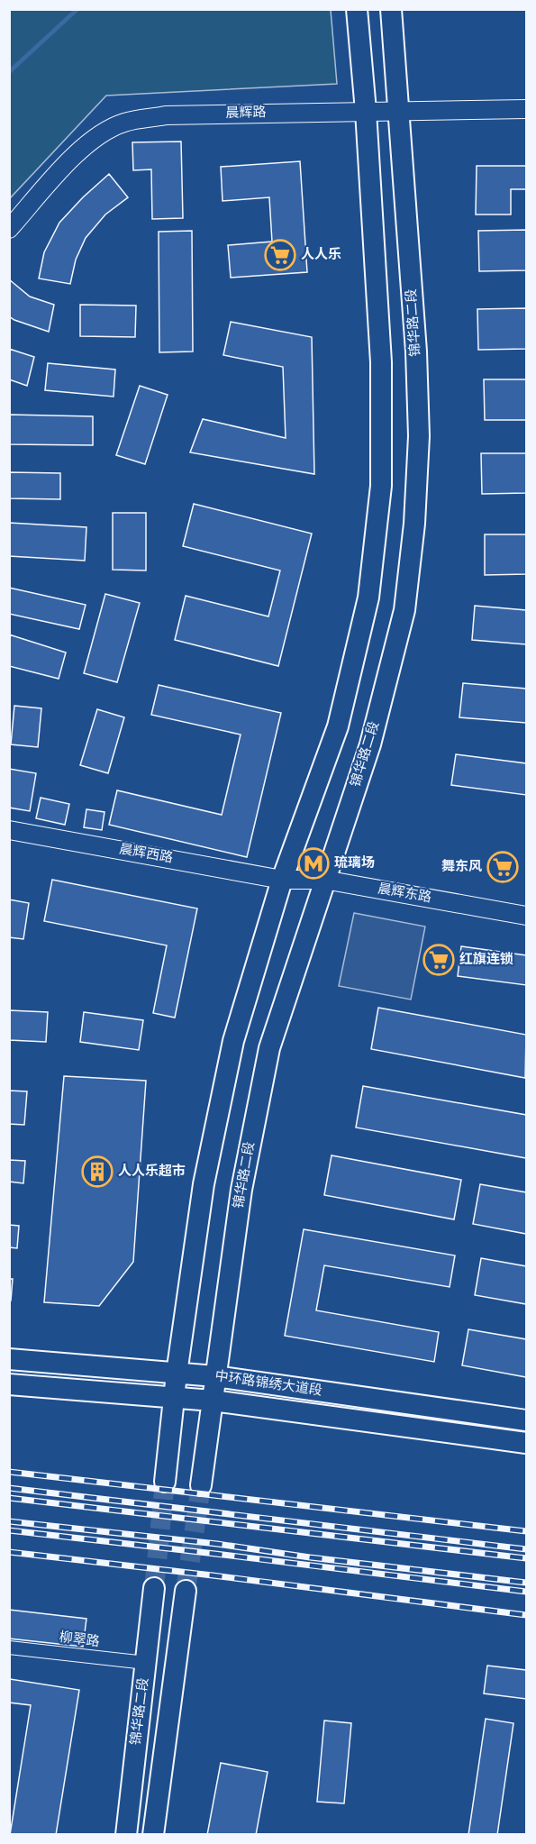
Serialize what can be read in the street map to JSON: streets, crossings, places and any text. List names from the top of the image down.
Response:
{
  "streets": {
    "main road": ["锦华路二段", "中环路锦绣大道段"],
    "street": [
      "晨辉路",
      "晨辉西路",
      "晨辉东路",
      "柳翠路"
    ]
  },
  "crossings": [
    ["晨辉路", "锦华路二段"],
    ["锦华路二段", "晨辉东路"],
    ["锦华路二段", "中环路锦绣大道段"],
    ["锦华路二段", "柳翠路"],
    ["晨辉西路", "晨辉东路"]
  ],
  "places": {
    "supermarket": ["人人乐", "舞东风", "红旗连锁"],
    "metro station": ["琉璃场"],
    "building": ["人人乐超市"]
  }
}
